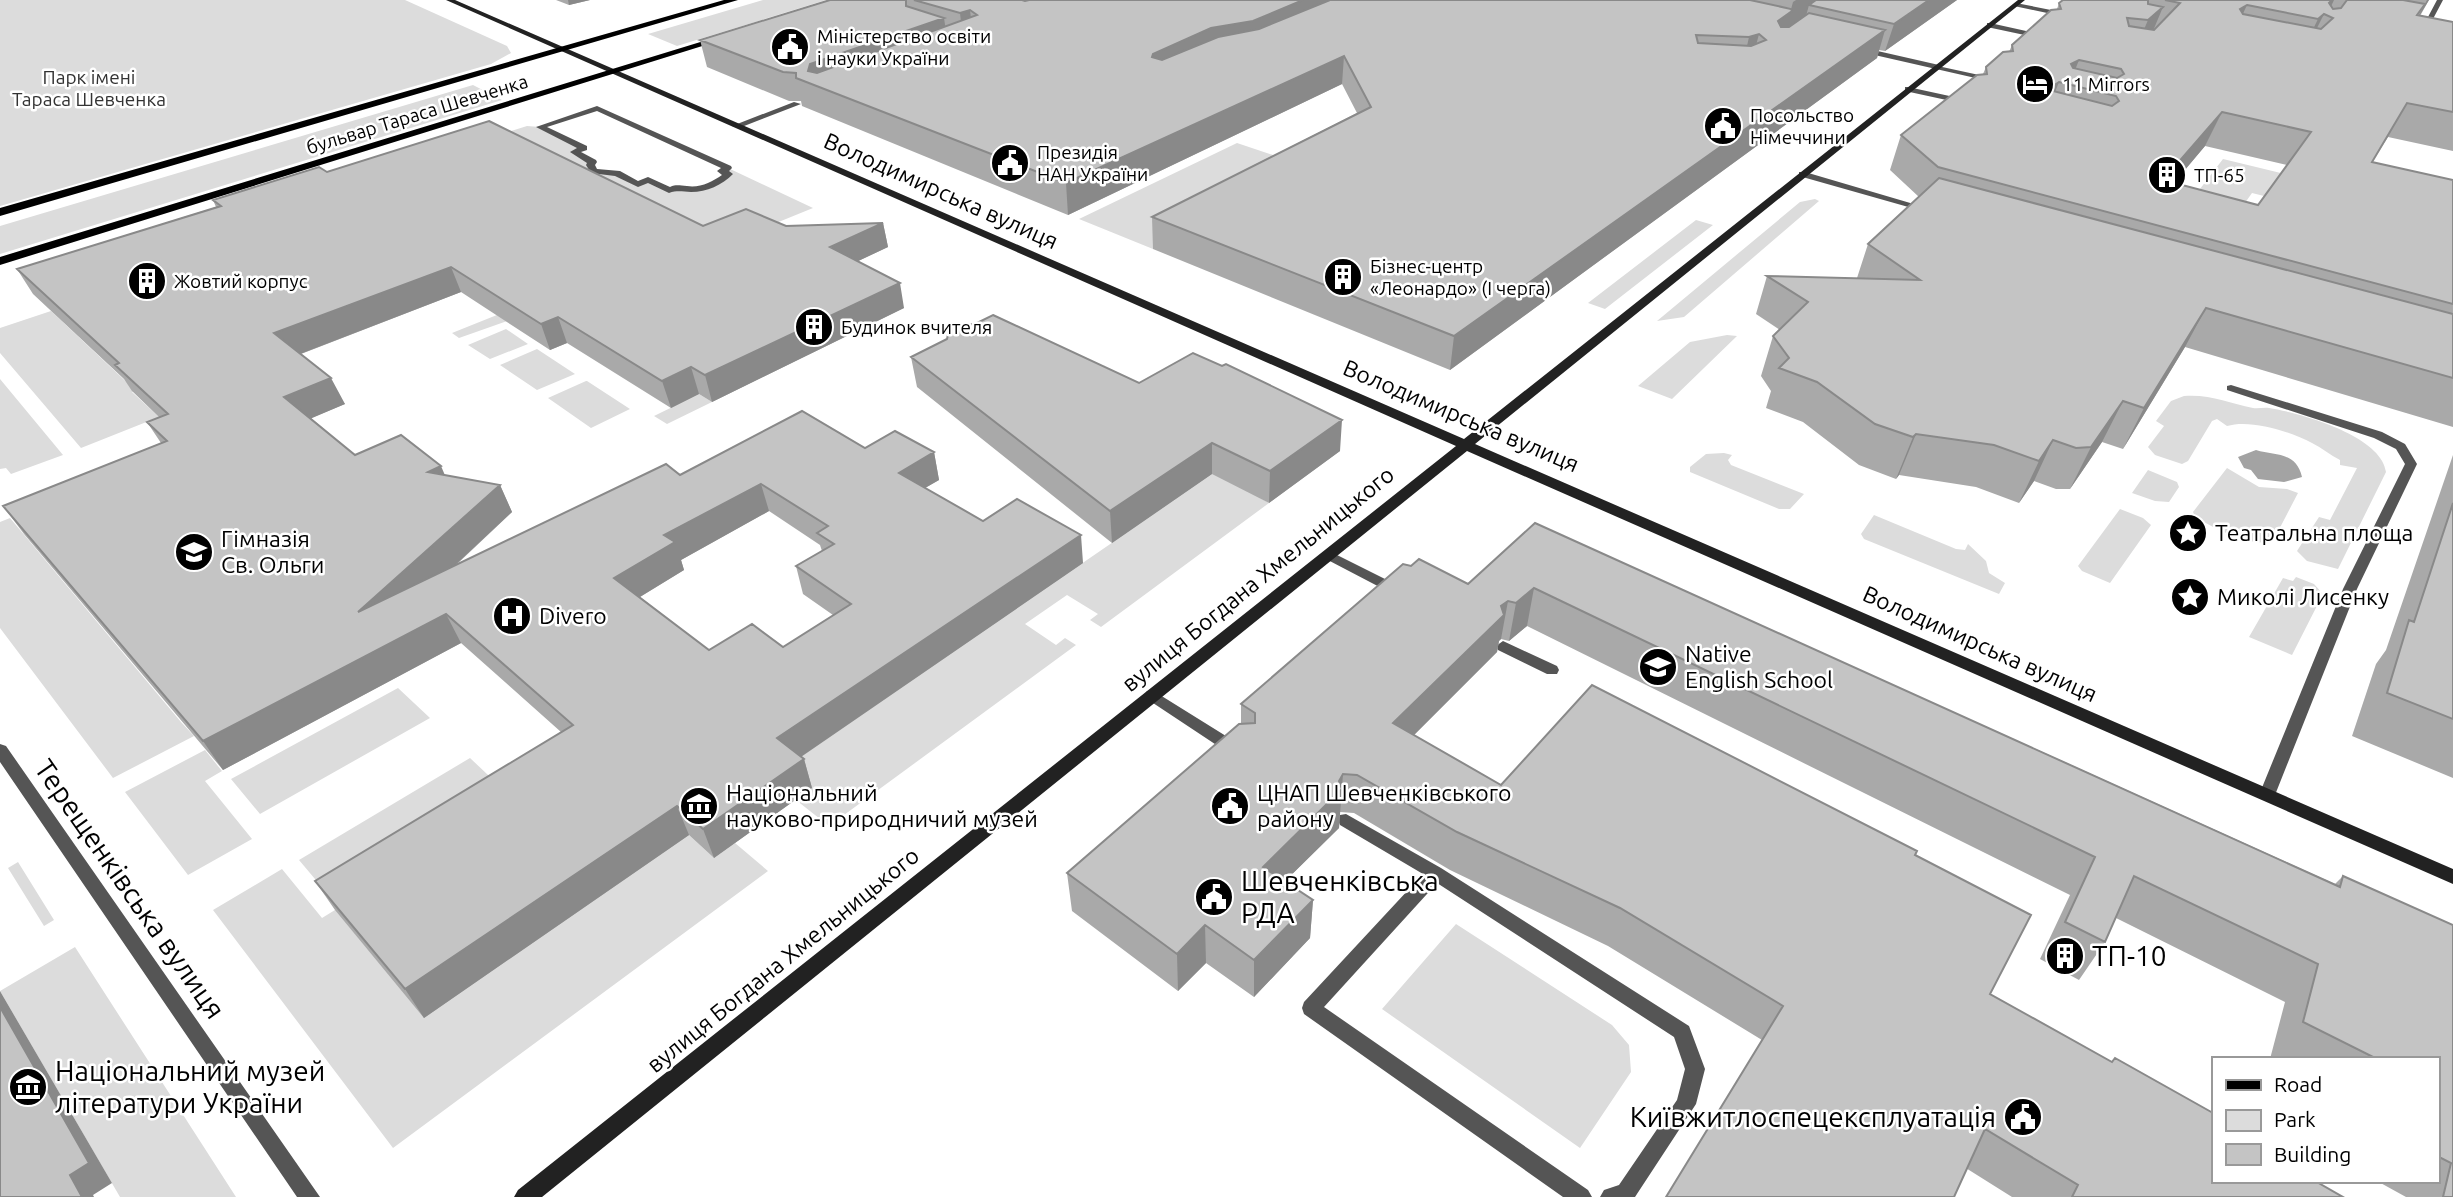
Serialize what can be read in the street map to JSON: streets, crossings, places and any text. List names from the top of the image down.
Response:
{
  "streets": {
    "main road": ["бульвар Тараса Шевченка", "Володимирська вулиця", "вулиця Богдана Хмельницького"],
    "street": ["Терещенківська вулиця"]
  },
  "crossings": [
    ["бульвар Тараса Шевченка", "Володимирська вулиця"],
    ["Володимирська вулиця", "вулиця Богдана Хмельницького"]
  ],
  "parks": ["Парк імені Тараса Шевченка"],
  "places": {
    "public building": [
      "Міністерство освіти і науки України",
      "Посольство Німеччини",
      "Президія НАН України",
      "ЦНАП Шевченківського району",
      "Шевченківська РДА",
      "Київжитлоспецексплуатація"
    ],
    "hotel": ["11 Mirrors"],
    "building": [
      "ТП-65",
      "Бізнес-центр «Леонардо» (I черга)",
      "Жовтий корпус",
      "Будинок вчителя",
      "ТП-10"
    ],
    "place": ["Театральна площа", "Миколі Лисенку"],
    "school or university": ["Гімназія Св. Ольги", "Native English School"],
    "hospital": ["Divero"],
    "museum": ["Національний науково-природничий музей", "Національний музей літератури України"]
  },
  "legend": ["Road", "Park", "Building"]
}
